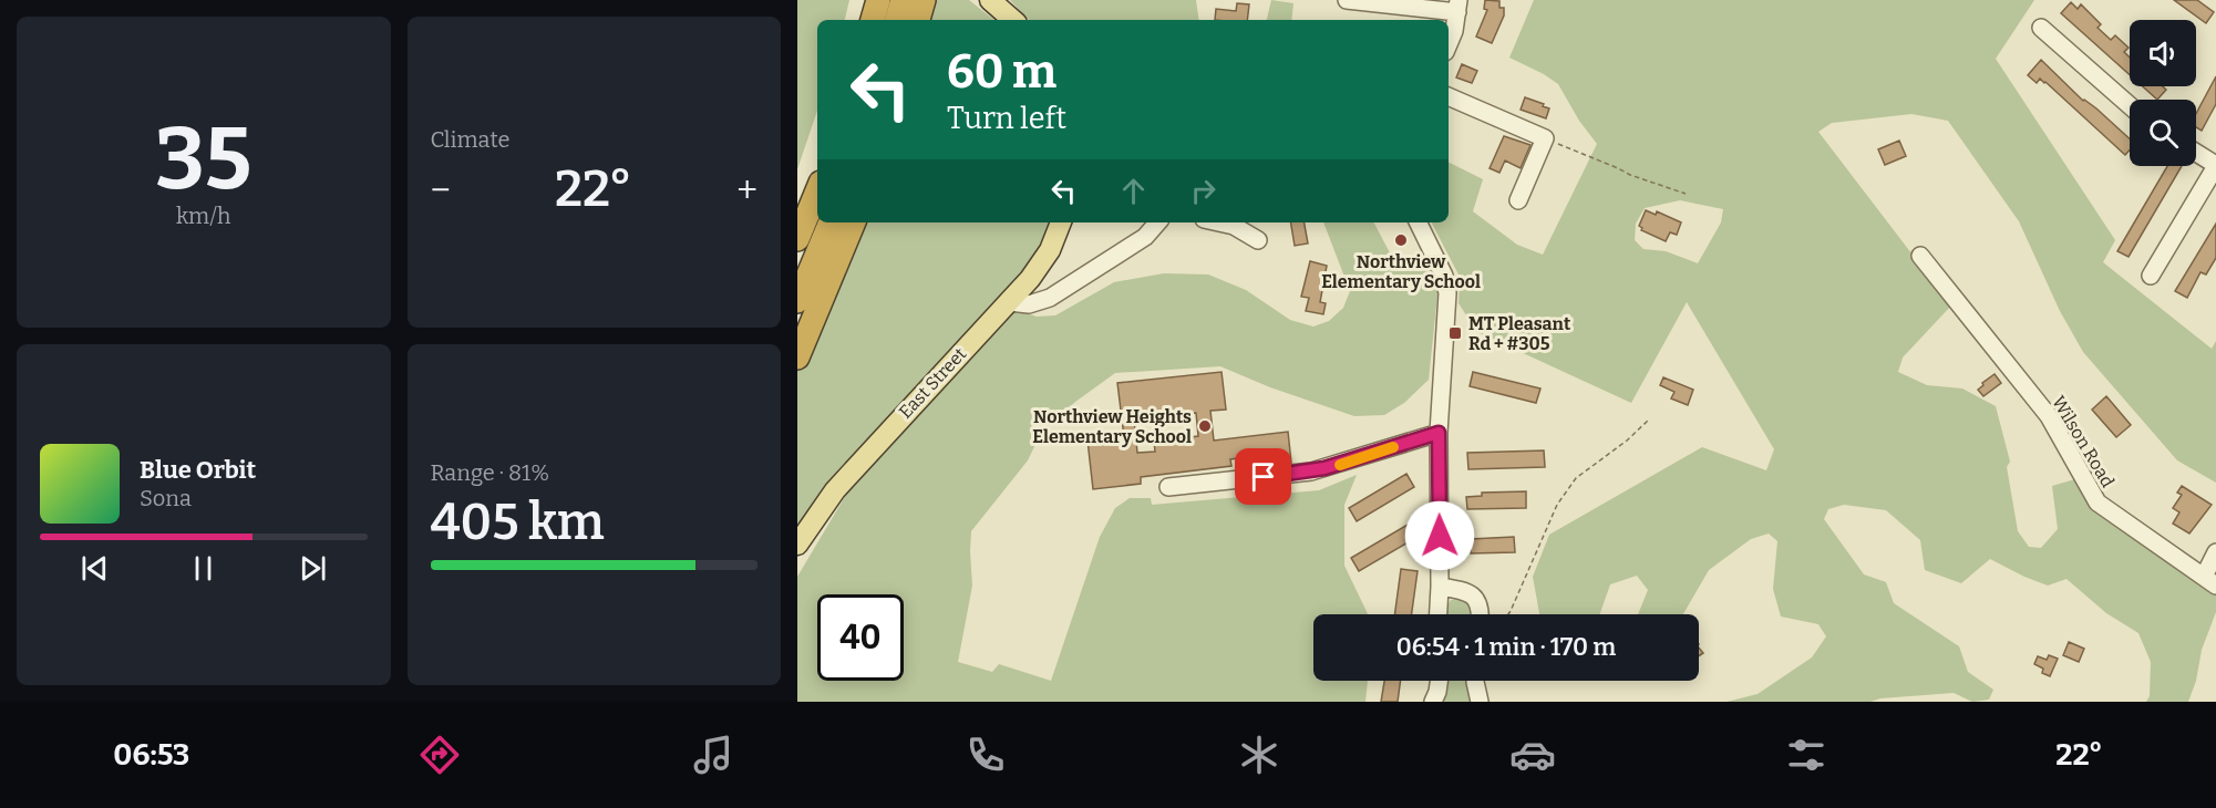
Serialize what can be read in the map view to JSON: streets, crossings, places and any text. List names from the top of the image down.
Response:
{
  "streets": {
    "main road": ["East Street"],
    "street": ["Wilson Road"]
  },
  "places": {
    "other": ["Northview Elementary School", "Northview Heights Elementary School"],
    "transit": ["MT Pleasant Rd + #305"]
  },
  "page": {
    "tile": [
      ["35", "km/h"],
      "Climate",
      ["Range · 81%", "405 km"]
    ],
    "turn": ["60 m", "Turn left"],
    "heat": ["−", "22°", "+"],
    "song": ["Blue Orbit", "Sona"],
    "limit": "40",
    "trip": "06:54 · 1 min · 170 m",
    "tabs": ["06:53", "22°"]
  }
}
